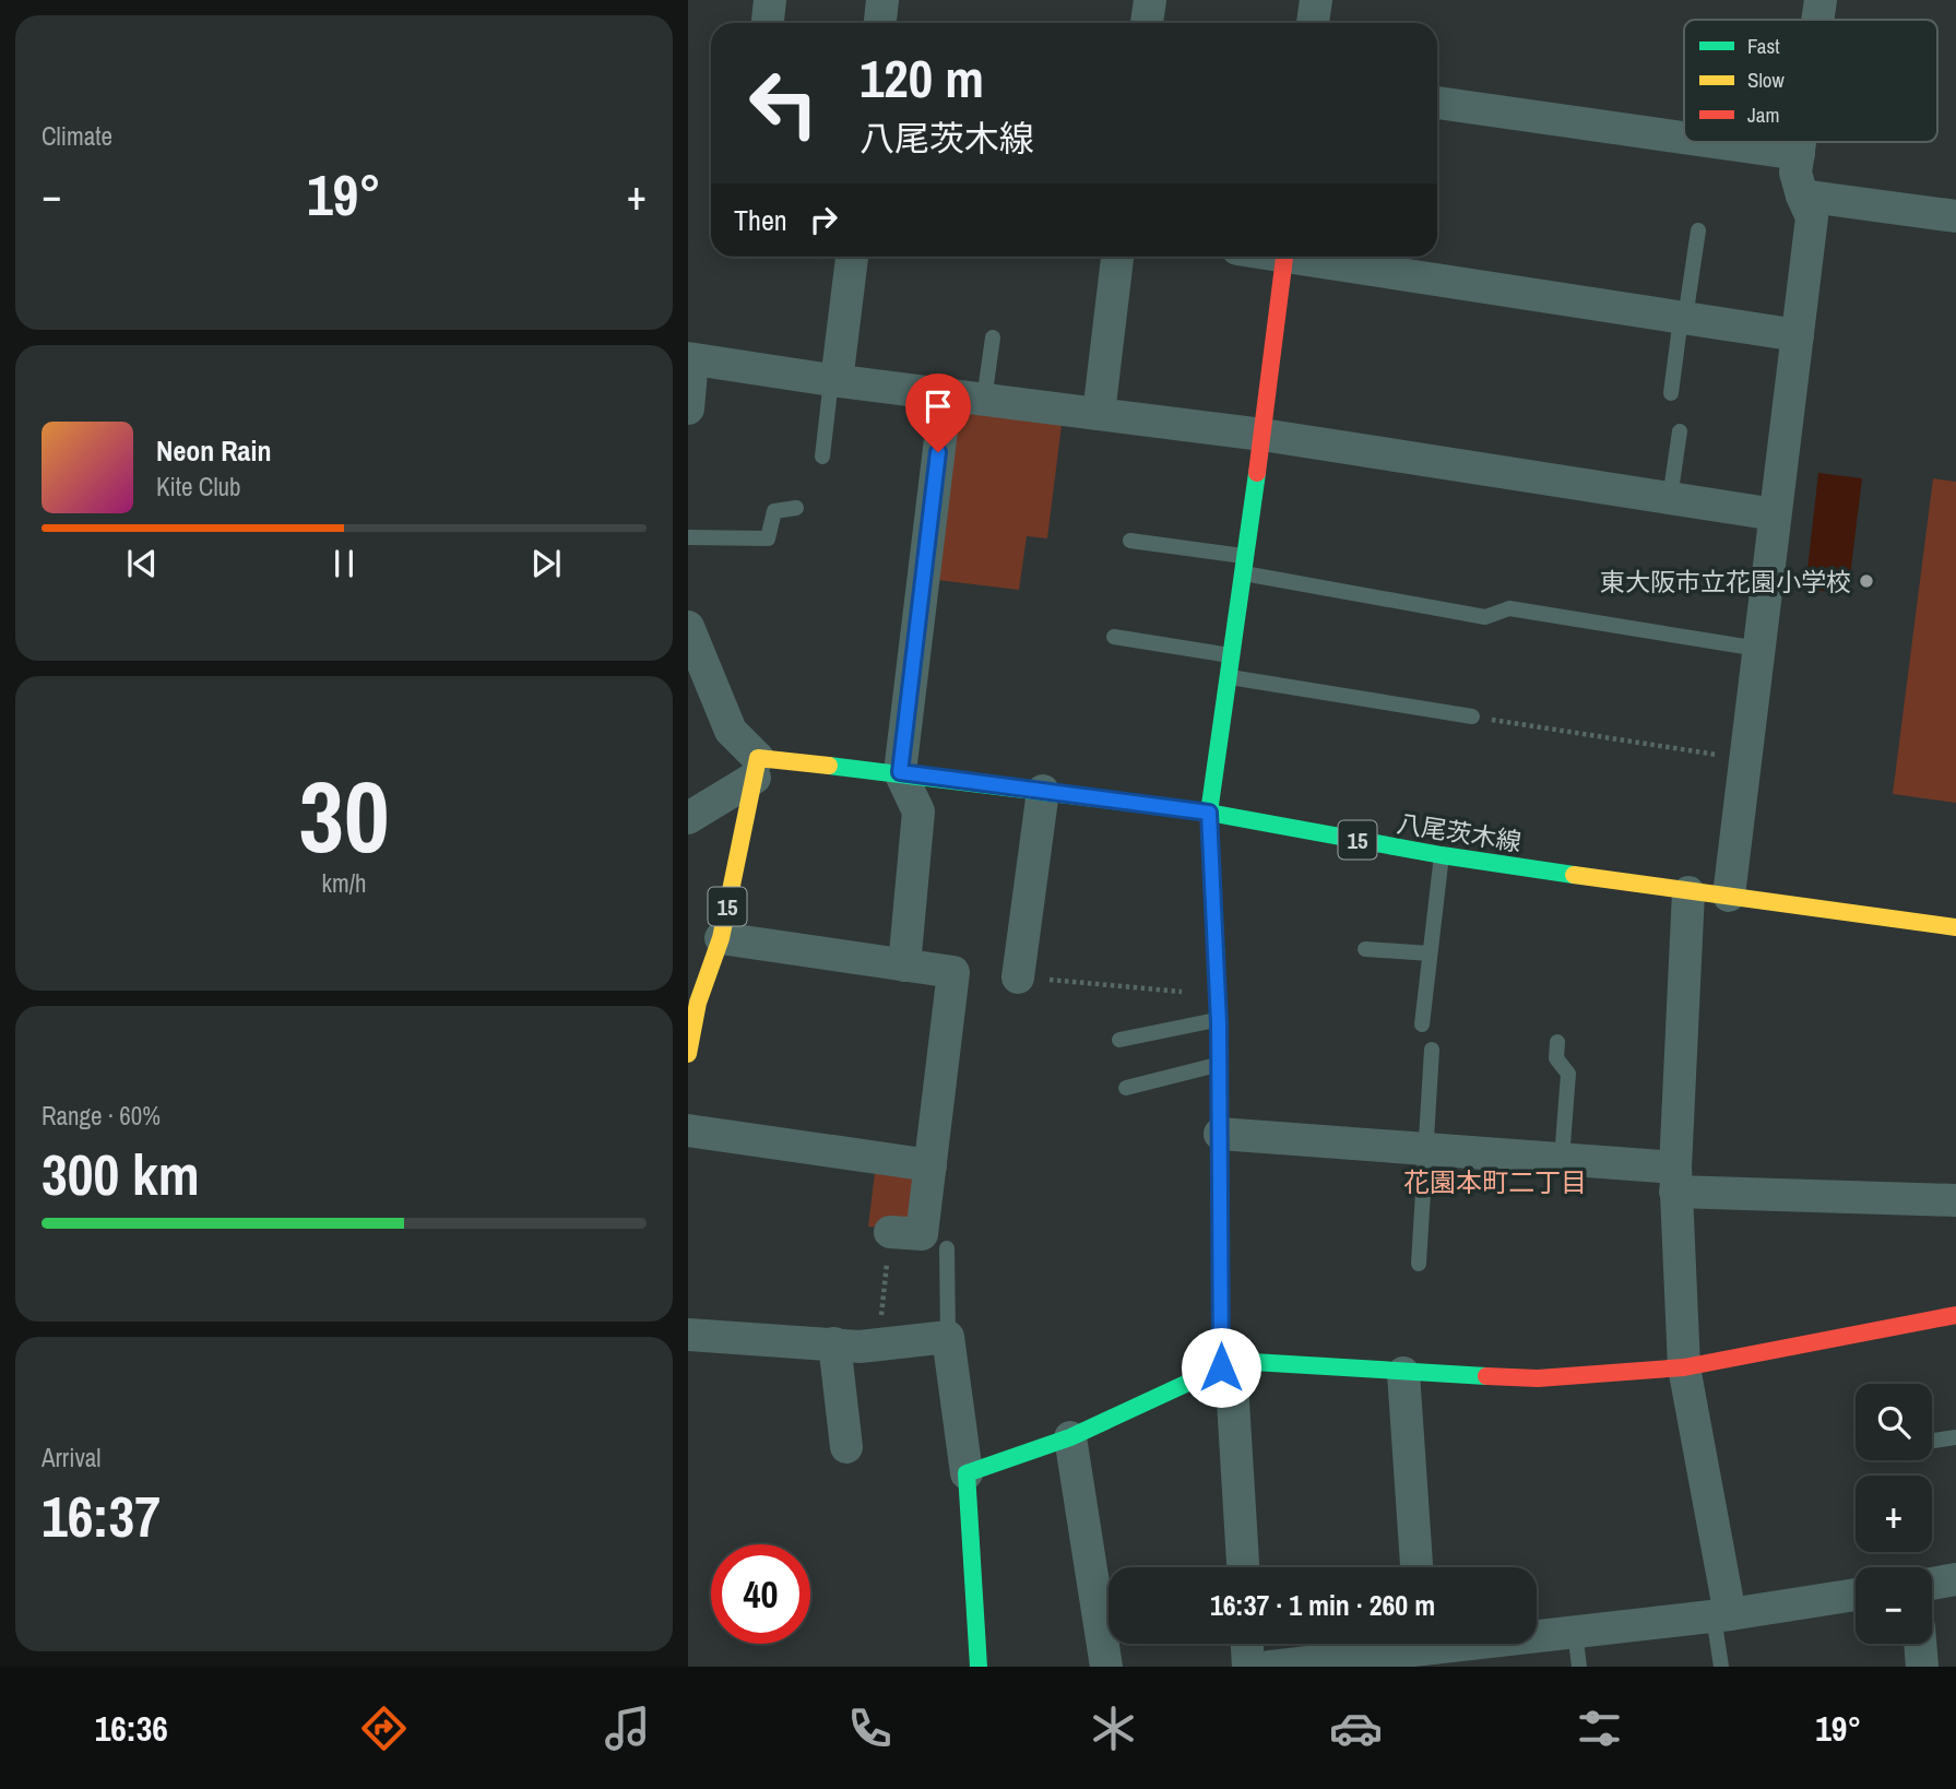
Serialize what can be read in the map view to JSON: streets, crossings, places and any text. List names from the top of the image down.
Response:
{
  "streets": {
    "street": ["八尾茨木線", "15"]
  },
  "crossings": [
    ["八尾茨木線", "15"]
  ],
  "districts": ["花園本町二丁目"],
  "places": ["東大阪市立花園小学校"],
  "legend": ["Fast", "Slow", "Jam"],
  "page": {
    "tile": [
      "Climate",
      ["30", "km/h"],
      ["Range · 60%", "300 km"],
      ["Arrival", "16:37"]
    ],
    "turn": ["120 m", "八尾茨木線"],
    "heat": ["−", "19°", "+"],
    "then": "Then",
    "song": ["Neon Rain", "Kite Club"],
    "map_buttons": ["+", "−"],
    "limit": "40",
    "trip": "16:37 · 1 min · 260 m",
    "tabs": ["16:36", "19°"]
  }
}
